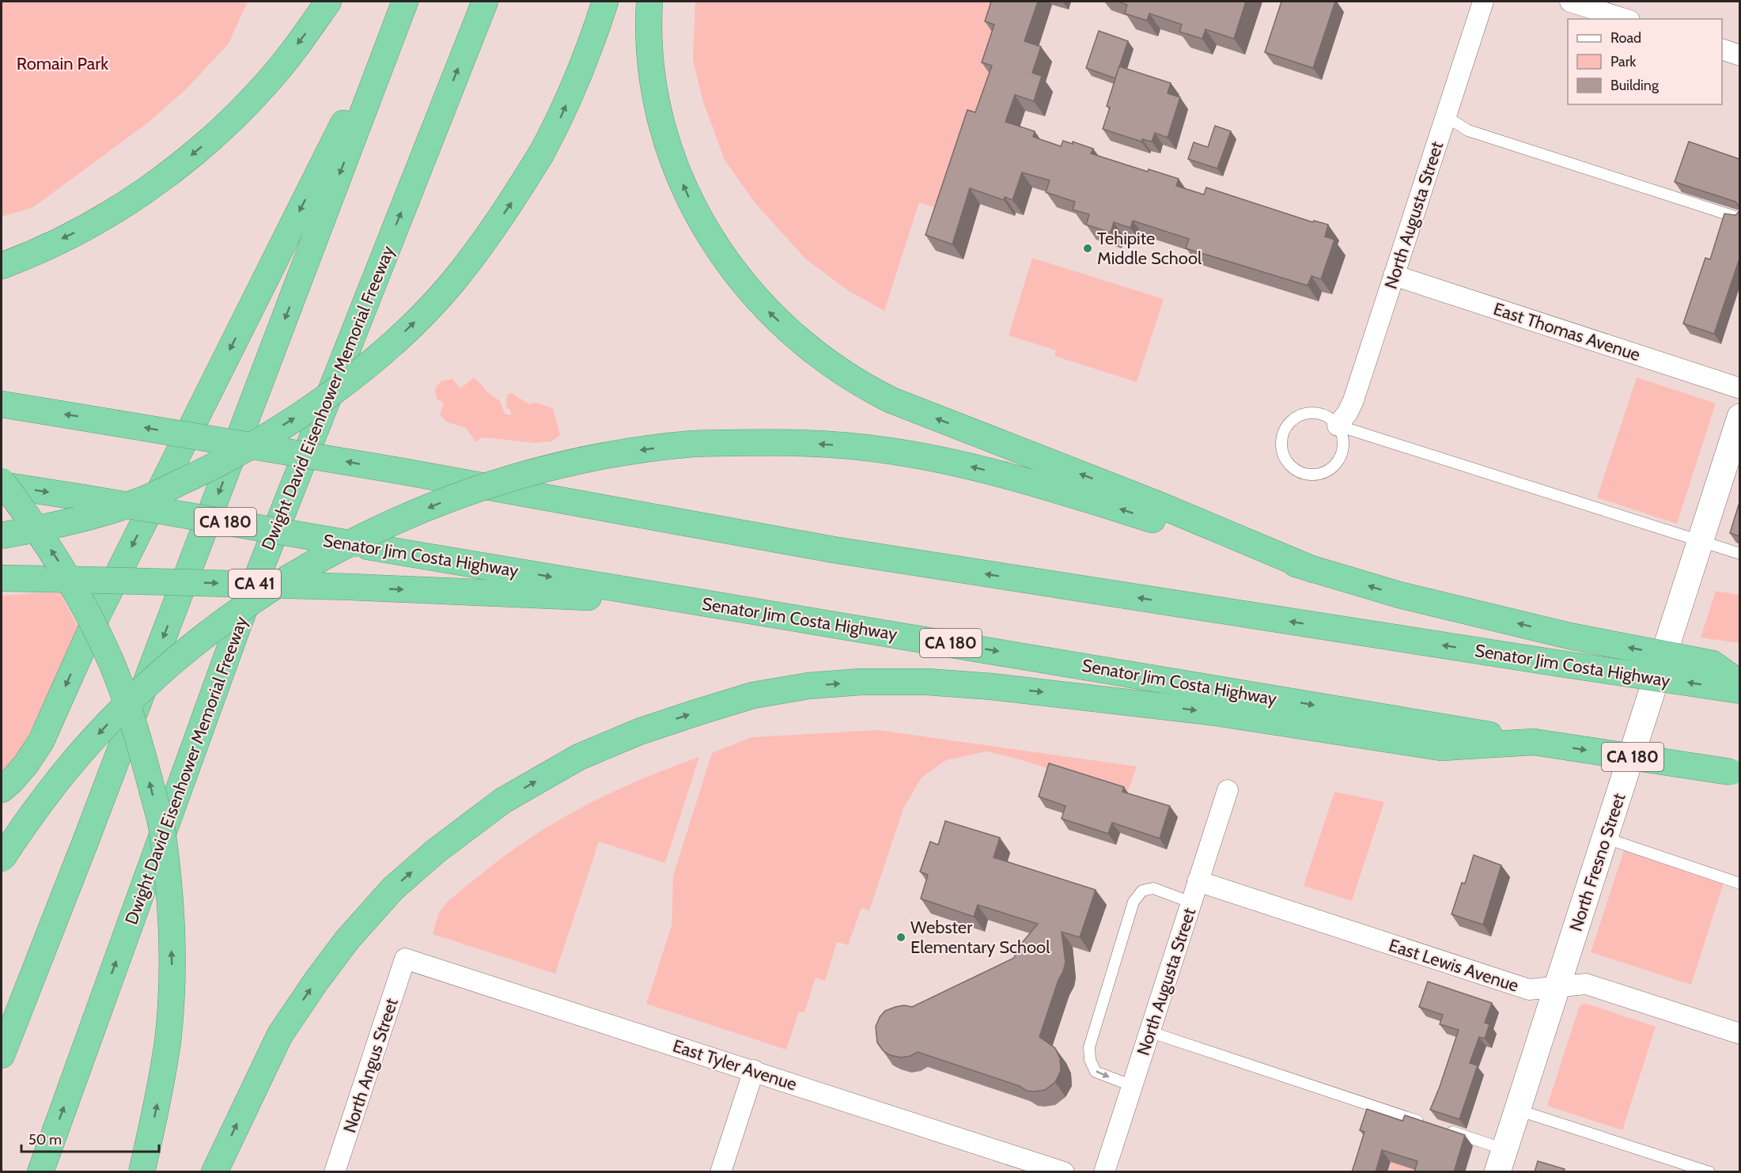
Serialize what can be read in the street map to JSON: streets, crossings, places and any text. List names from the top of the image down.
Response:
{
  "streets": {
    "highway": [
      "Dwight David Eisenhower Memorial Freeway",
      "CA 180",
      "Senator Jim Costa Highway",
      "CA 41"
    ],
    "main road": ["North Fresno Street"],
    "street": [
      "North Augusta Street",
      "East Thomas Avenue",
      "East Lewis Avenue",
      "East Tyler Avenue",
      "North Angus Street"
    ]
  },
  "crossings": [
    ["North Augusta Street", "East Thomas Avenue"],
    ["North Augusta Street", "East Lewis Avenue"],
    ["North Fresno Street", "East Lewis Avenue"],
    ["East Tyler Avenue", "North Angus Street"]
  ],
  "parks": ["Romain Park"],
  "places": ["Tehipite Middle School", "Webster Elementary School"],
  "legend": ["Road", "Park", "Building"],
  "scale_bar": "50 m"
}
